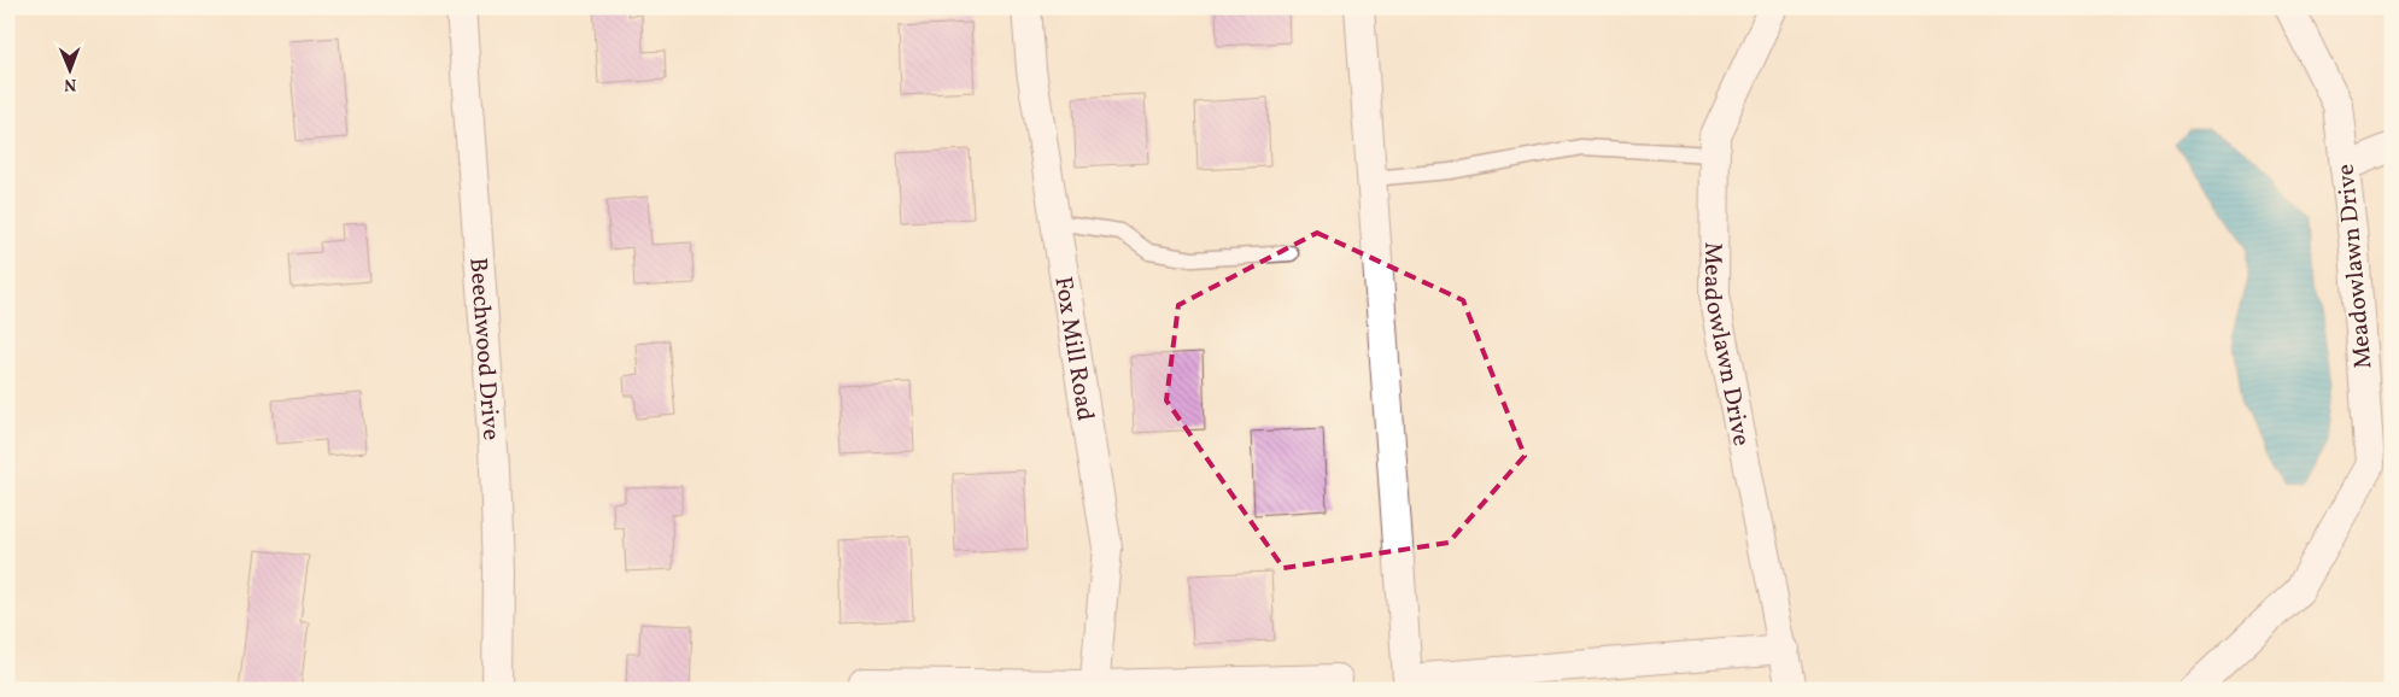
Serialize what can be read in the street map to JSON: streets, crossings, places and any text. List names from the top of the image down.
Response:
{
  "streets": {
    "street": ["Meadowlawn Drive", "Beechwood Drive", "Fox Mill Road"]
  },
  "north": "bottom"
}
